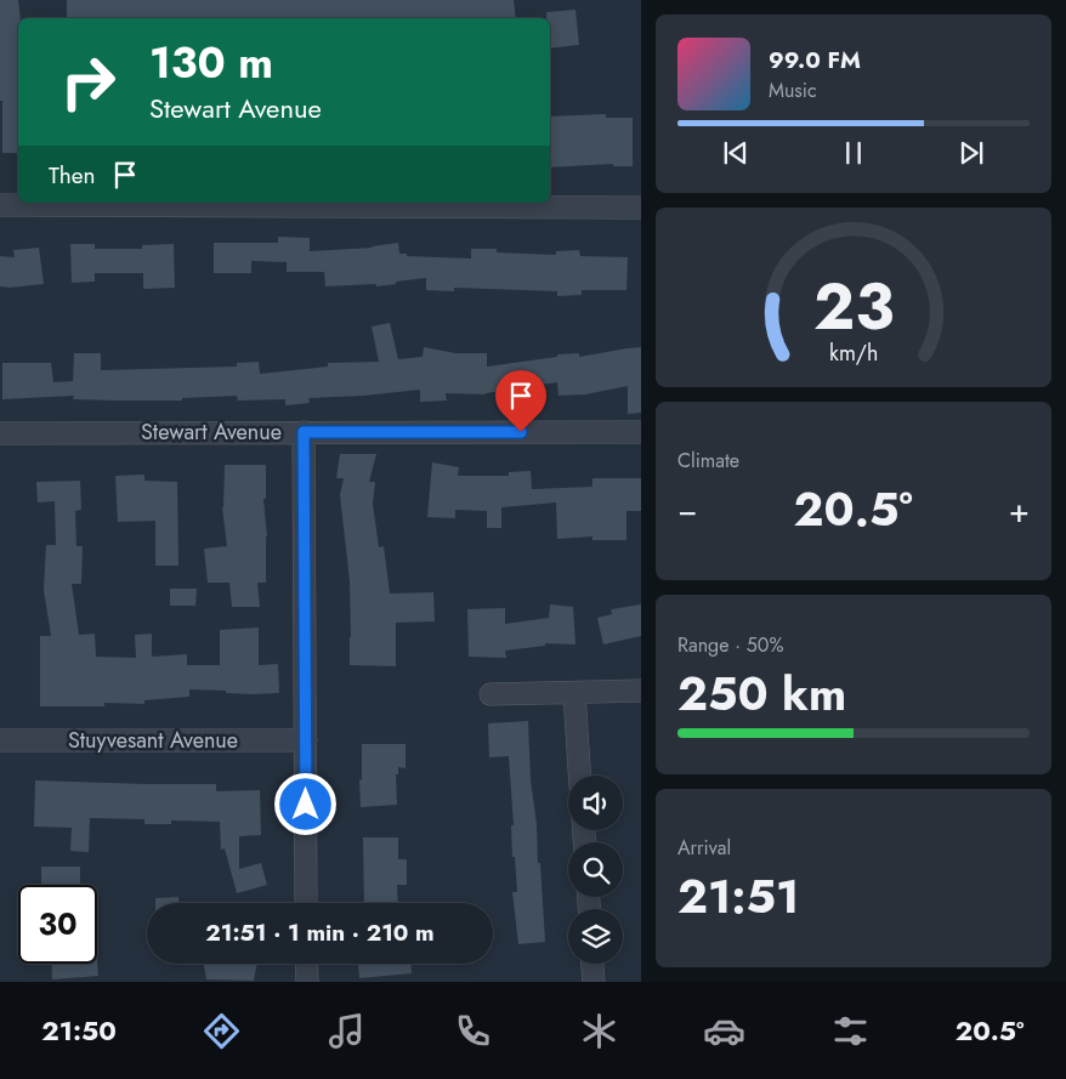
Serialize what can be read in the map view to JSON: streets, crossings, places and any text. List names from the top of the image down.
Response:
{
  "streets": {
    "street": ["Stewart Avenue", "Stuyvesant Avenue"]
  },
  "page": {
    "turn": ["130 m", "Stewart Avenue"],
    "song": ["99.0 FM", "Music"],
    "then": "Then",
    "tile": [
      "Climate",
      ["Range · 50%", "250 km"],
      ["Arrival", "21:51"]
    ],
    "heat": ["−", "20.5°", "+"],
    "limit": "30",
    "trip": "21:51 · 1 min · 210 m",
    "tabs": ["21:50", "20.5°"],
    "gauge": ["23", "km/h"]
  }
}
